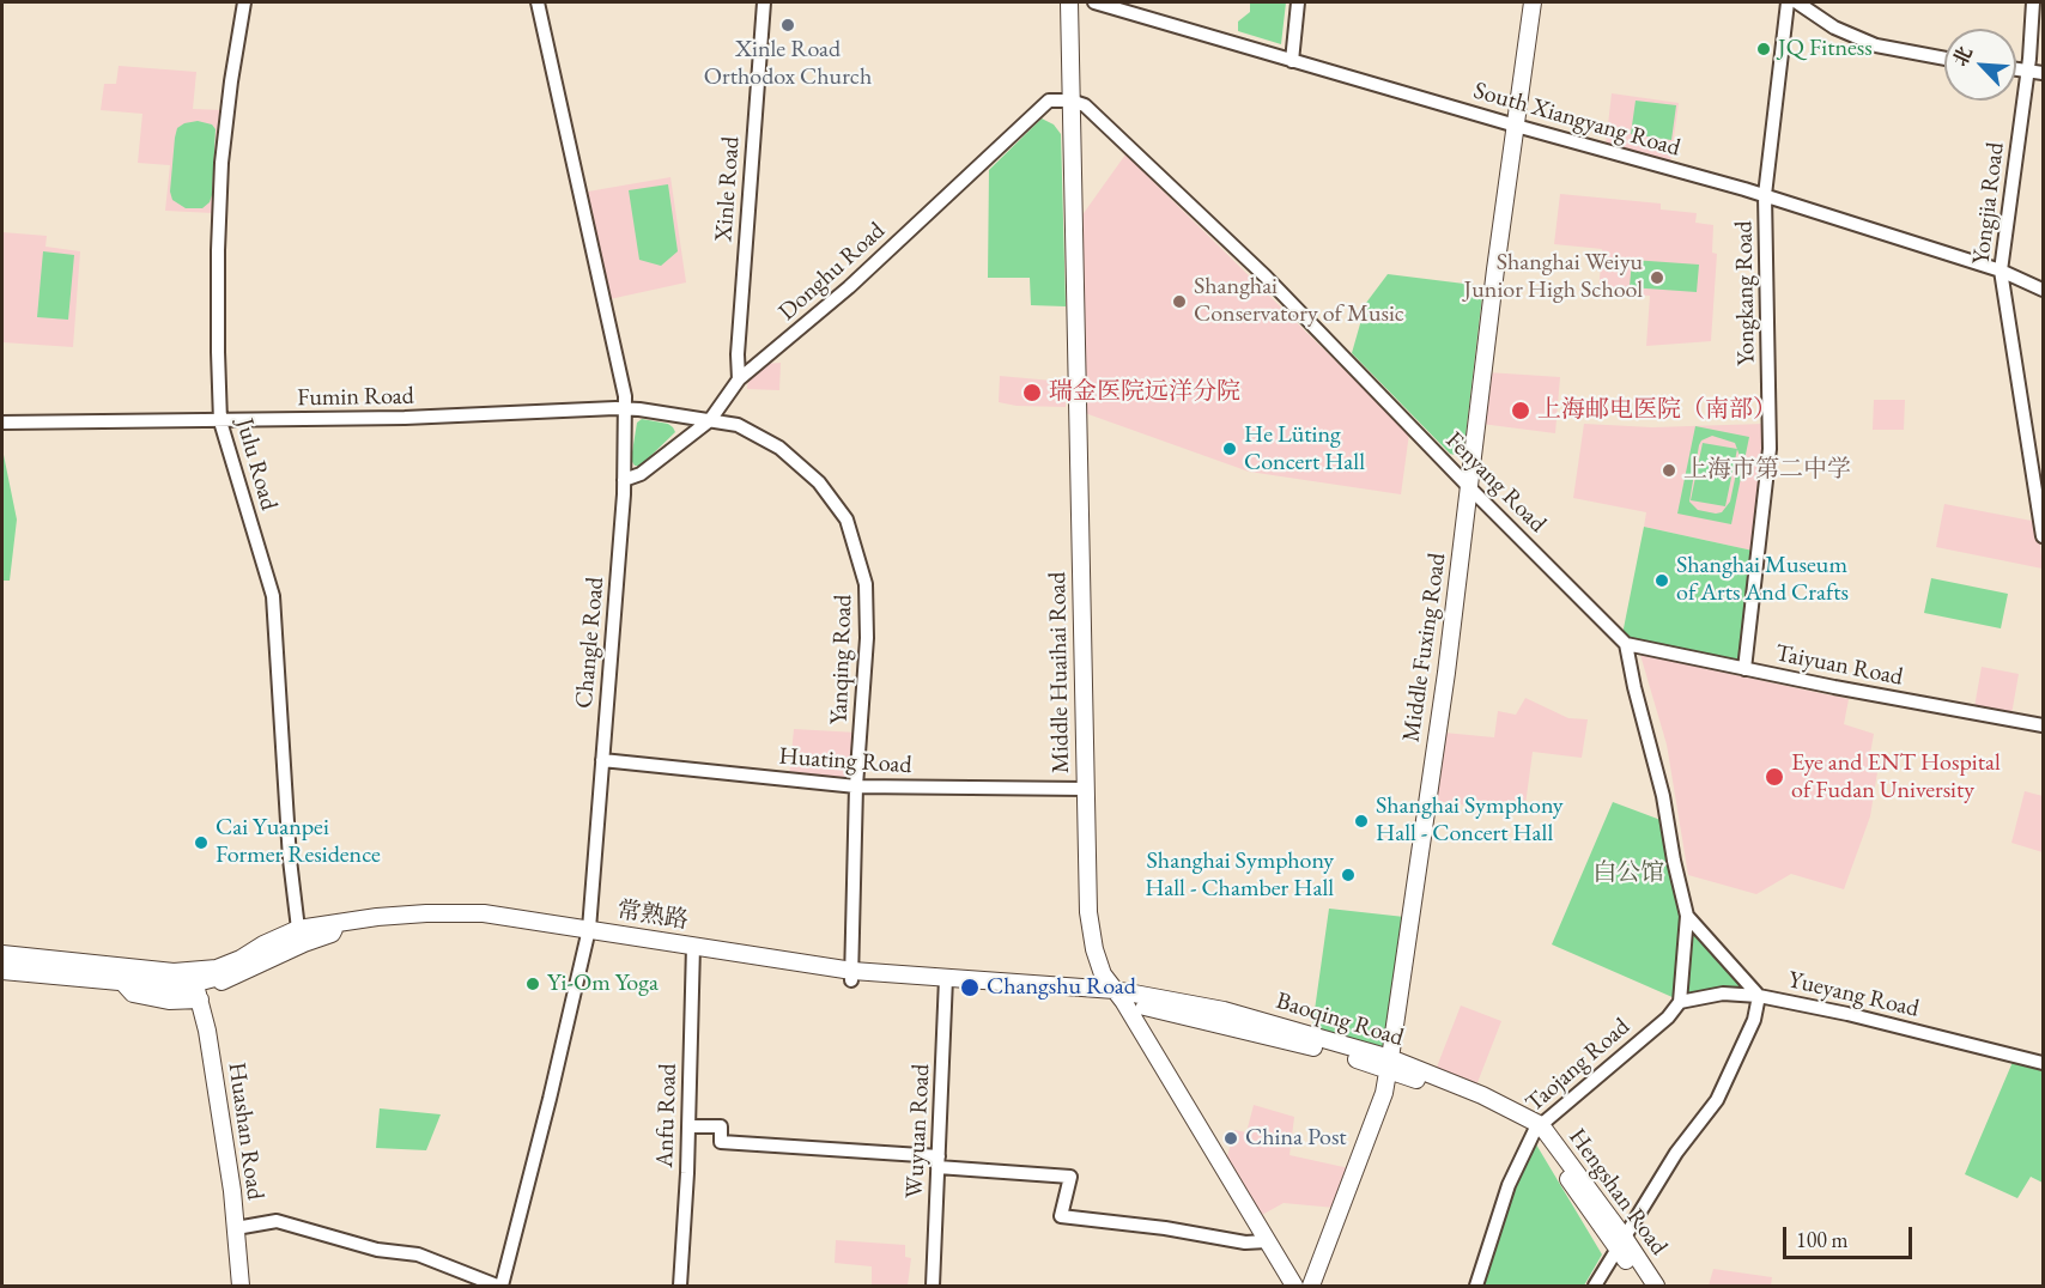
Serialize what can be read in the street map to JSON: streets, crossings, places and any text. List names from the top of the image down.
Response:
{
  "streets": {
    "main road": [
      "Middle Fuxing Road",
      "Middle Huaihai Road",
      "常熟路",
      "Baoqing Road",
      "Huashan Road",
      "Hengshan Road"
    ],
    "street": [
      "South Xiangyang Road",
      "Xinle Road",
      "Yongjia Road",
      "Donghu Road",
      "Yongkang Road",
      "Fumin Road",
      "Julu Road",
      "Fenyang Road",
      "Changle Road",
      "Yanqing Road",
      "Taiyuan Road",
      "Huating Road",
      "Yueyang Road",
      "Taojang Road",
      "Anfu Road",
      "Wuyuan Road"
    ]
  },
  "crossings": [
    ["South Xiangyang Road", "Yongjia Road"],
    ["South Xiangyang Road", "Yongkang Road"],
    ["South Xiangyang Road", "Middle Fuxing Road"],
    ["Xinle Road", "Donghu Road"],
    ["Donghu Road", "Fumin Road"],
    ["Donghu Road", "Fenyang Road"],
    ["Donghu Road", "Changle Road"],
    ["Donghu Road", "Yanqing Road"],
    ["Donghu Road", "Middle Huaihai Road"],
    ["Yongkang Road", "Taiyuan Road"],
    ["Fumin Road", "Julu Road"],
    ["Fumin Road", "Changle Road"],
    ["Fumin Road", "Yanqing Road"],
    ["Julu Road", "常熟路"],
    ["Fenyang Road", "Middle Fuxing Road"],
    ["Fenyang Road", "Taiyuan Road"],
    ["Fenyang Road", "Middle Huaihai Road"],
    ["Changle Road", "Huating Road"],
    ["Changle Road", "常熟路"],
    ["Middle Fuxing Road", "Baoqing Road"],
    ["Yanqing Road", "Huating Road"],
    ["Middle Huaihai Road", "Huating Road"],
    ["Middle Huaihai Road", "Baoqing Road"],
    ["Baoqing Road", "Taojang Road"],
    ["Baoqing Road", "Hengshan Road"],
    ["Taojang Road", "Hengshan Road"]
  ],
  "parks": ["白公馆"],
  "places": [
    "Xinle Road Orthodox Church",
    "JQ Fitness",
    "Shanghai Weiyu Junior High School",
    "Shanghai Conservatory of Music",
    "瑞金医院远洋分院",
    "上海邮电医院（南部）",
    "He Lüting Concert Hall",
    "上海市第二中学",
    "Shanghai Museum of Arts And Crafts",
    "Eye and ENT Hospital of Fudan University",
    "Shanghai Symphony Hall - Concert Hall",
    "Cai Yuanpei Former Residence",
    "Shanghai Symphony Hall - Chamber Hall",
    "Yi-Om Yoga",
    "Changshu Road",
    "China Post"
  ],
  "scale_bar": "100 m",
  "north": "top left"
}
